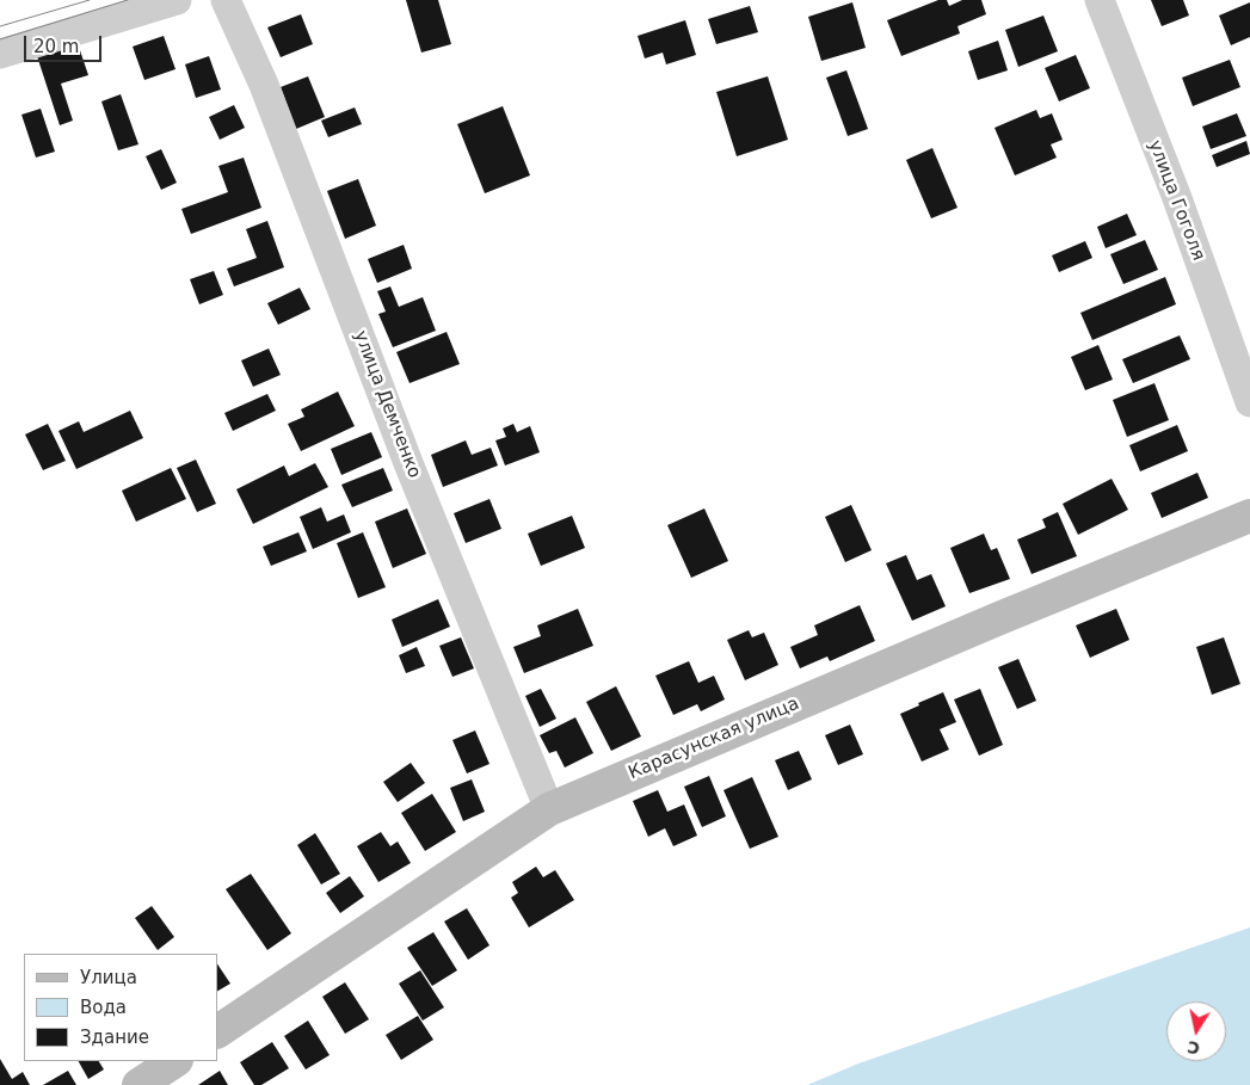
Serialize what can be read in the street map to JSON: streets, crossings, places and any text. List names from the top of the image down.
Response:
{
  "streets": {
    "street": ["улица Гоголя", "улица Демченко", "Карасунская улица"]
  },
  "crossings": [
    ["улица Демченко", "Карасунская улица"]
  ],
  "legend": ["Улица", "Вода", "Здание"],
  "scale_bar": "20 m",
  "north": "bottom"
}
